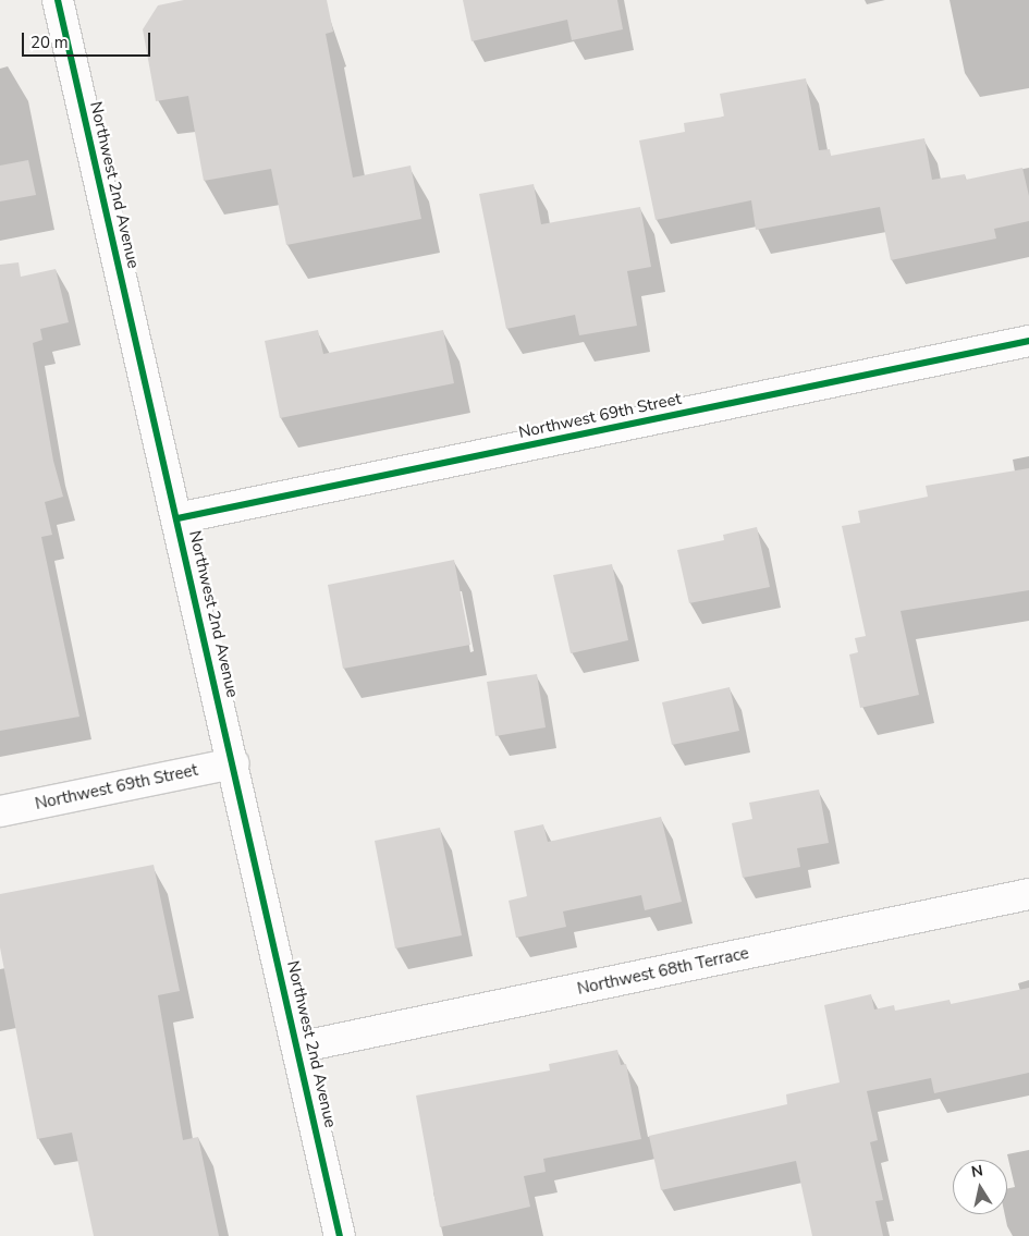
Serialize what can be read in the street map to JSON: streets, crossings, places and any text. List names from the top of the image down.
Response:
{
  "streets": {
    "street": ["Northwest 2nd Avenue", "Northwest 69th Street", "Northwest 68th Terrace"]
  },
  "crossings": [
    ["Northwest 2nd Avenue", "Northwest 69th Street"],
    ["Northwest 2nd Avenue", "Northwest 68th Terrace"]
  ],
  "scale_bar": "20 m",
  "north": "top"
}
